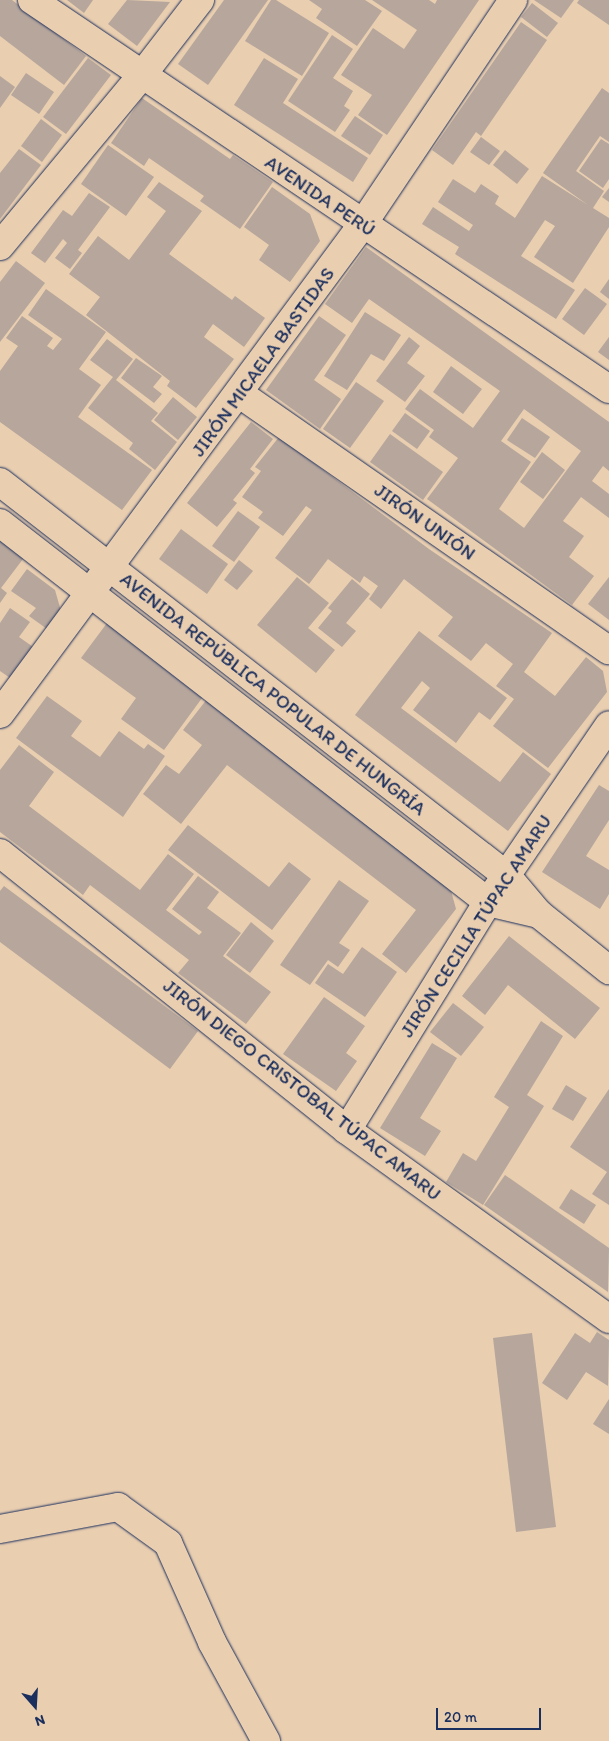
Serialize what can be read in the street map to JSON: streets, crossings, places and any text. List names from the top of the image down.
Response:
{
  "streets": {
    "street": [
      "AVENIDA PERÚ",
      "JIRÓN MICAELA BASTIDAS",
      "JIRÓN UNIÓN",
      "AVENIDA REPÚBLICA POPULAR DE HUNGRÍA",
      "JIRÓN CECILIA TÚPAC AMARU",
      "JIRÓN DIEGO CRISTOBAL TÚPAC AMARU"
    ]
  },
  "crossings": [
    ["AVENIDA PERÚ", "JIRÓN MICAELA BASTIDAS"],
    ["JIRÓN MICAELA BASTIDAS", "JIRÓN UNIÓN"],
    ["JIRÓN MICAELA BASTIDAS", "AVENIDA REPÚBLICA POPULAR DE HUNGRÍA"],
    ["AVENIDA REPÚBLICA POPULAR DE HUNGRÍA", "JIRÓN CECILIA TÚPAC AMARU"],
    ["JIRÓN CECILIA TÚPAC AMARU", "JIRÓN DIEGO CRISTOBAL TÚPAC AMARU"]
  ],
  "scale_bar": "20 m",
  "north": "bottom"
}
